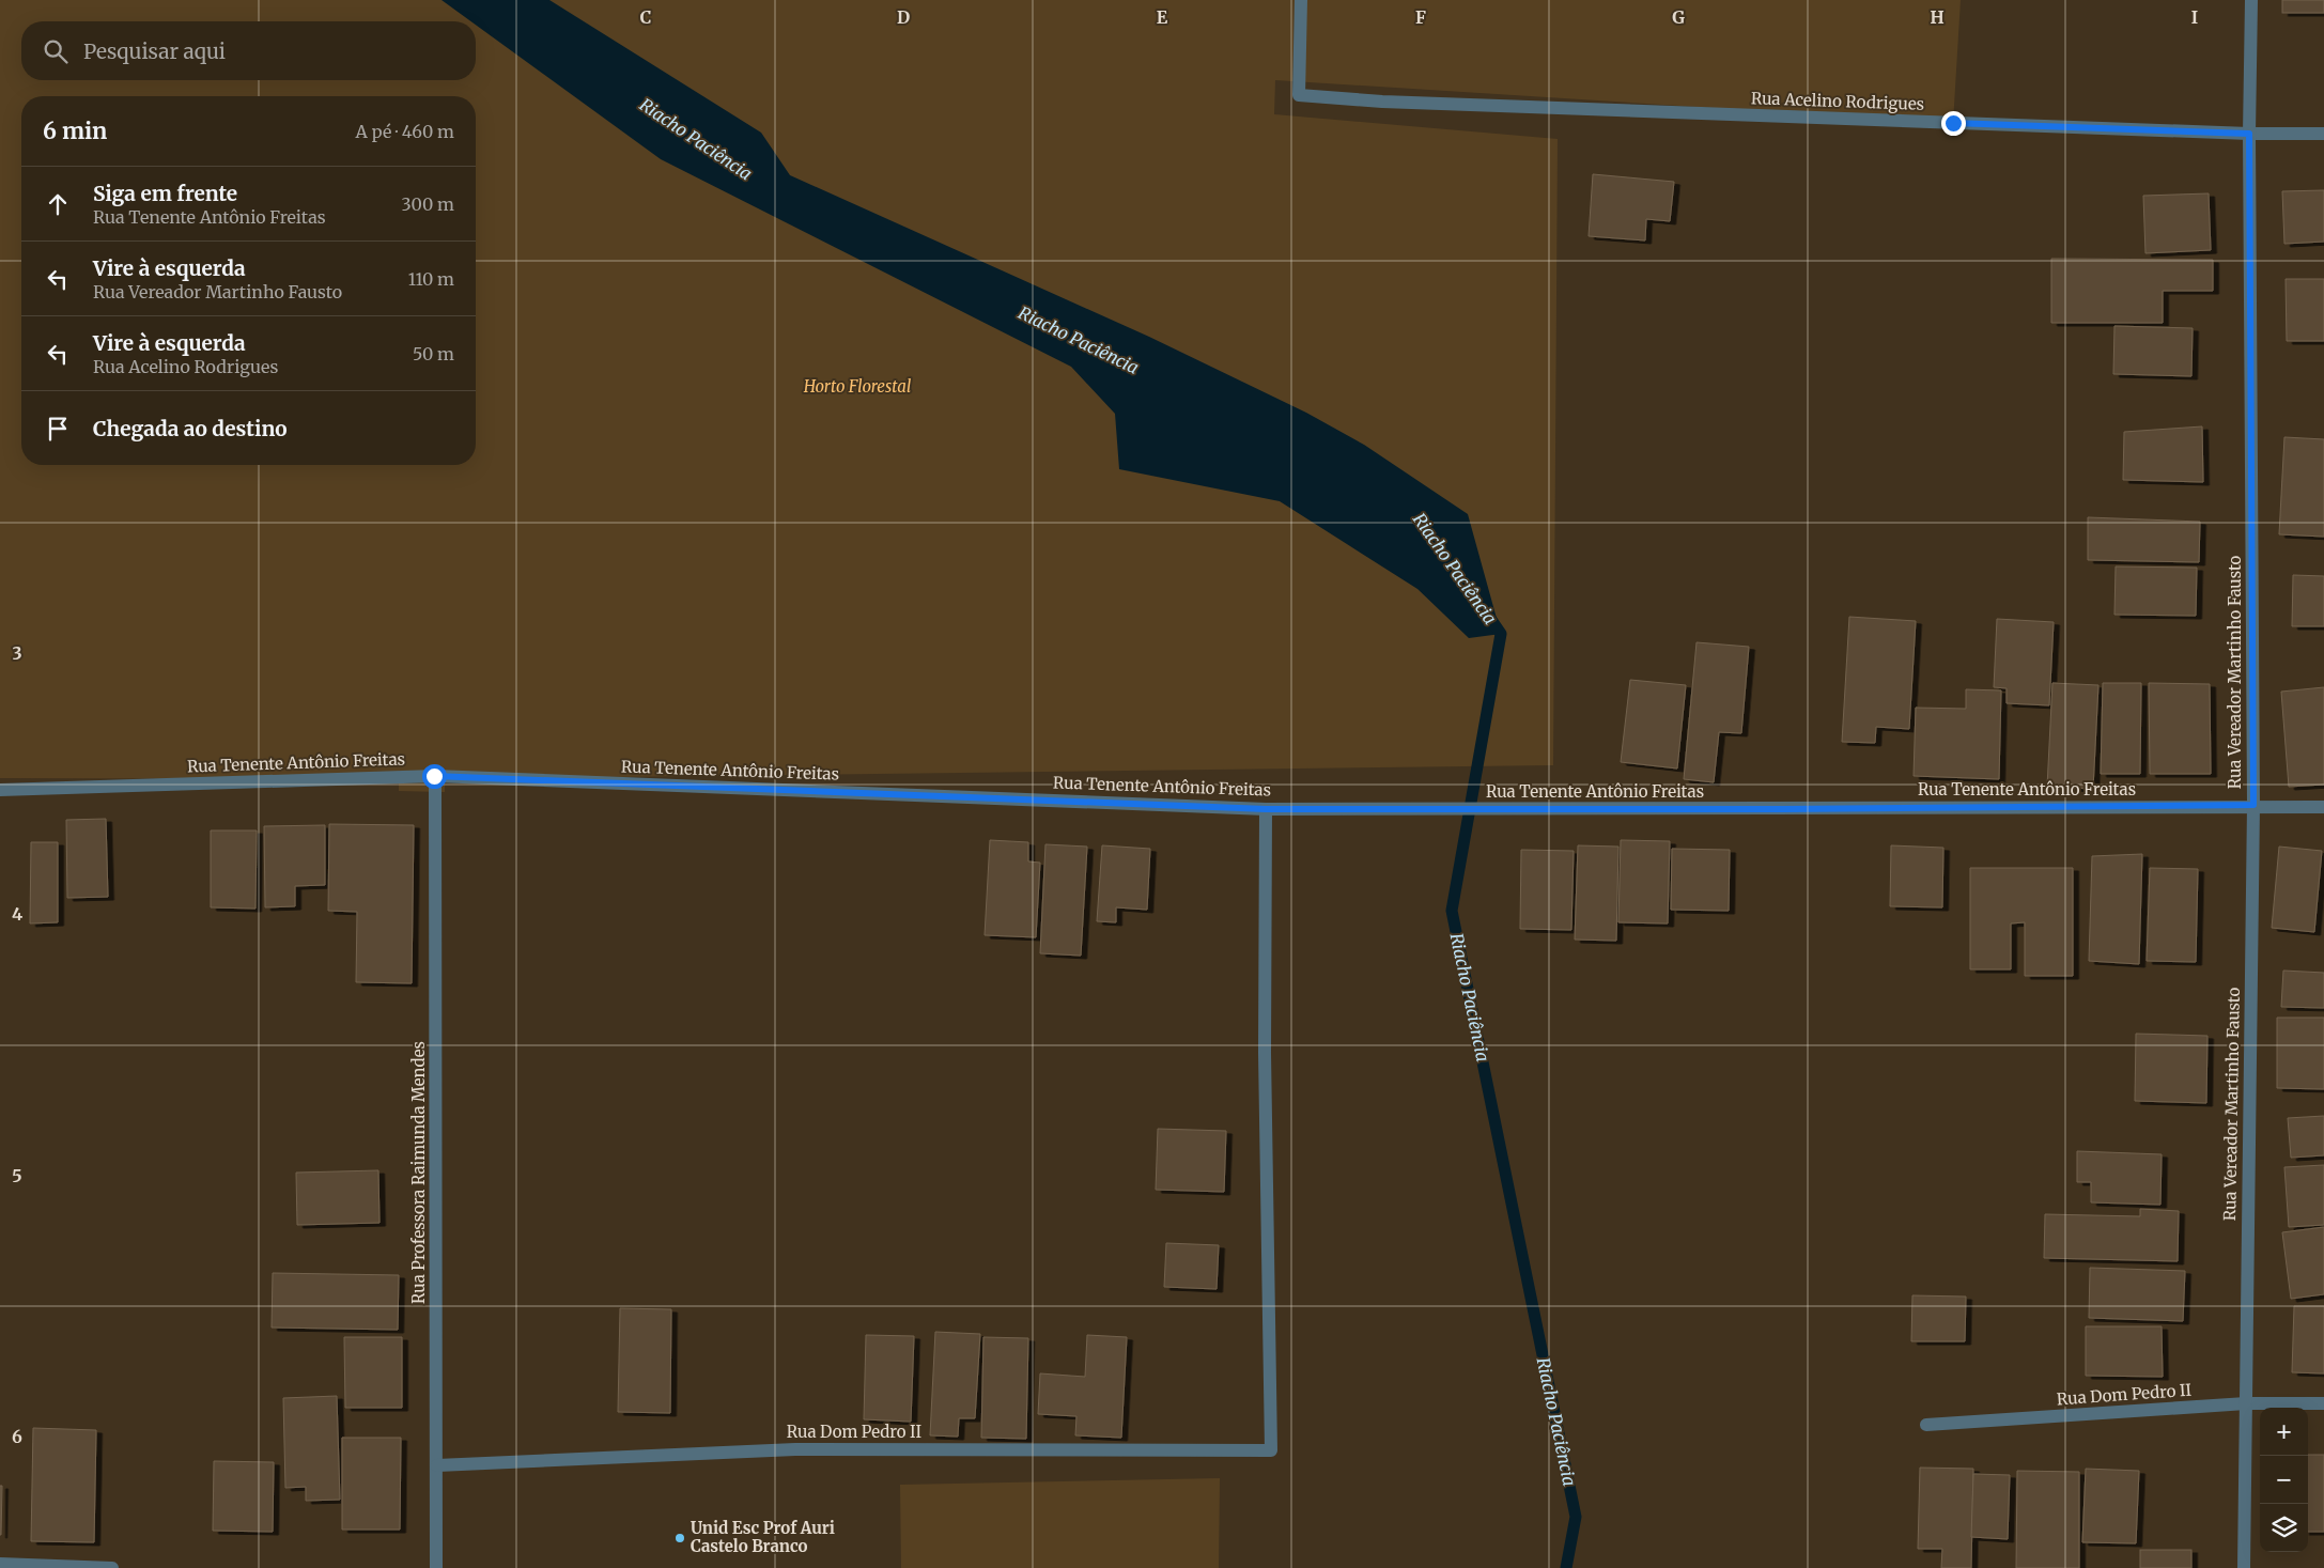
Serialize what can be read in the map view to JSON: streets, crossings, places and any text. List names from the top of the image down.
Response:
{
  "streets": {
    "street": [
      "Rua Acelino Rodrigues",
      "Rua Vereador Martinho Fausto",
      "Rua Tenente Antônio Freitas",
      "Rua Professora Raimunda Mendes",
      "Rua Dom Pedro II"
    ]
  },
  "crossings": [
    ["Rua Acelino Rodrigues", "Rua Vereador Martinho Fausto"],
    ["Rua Vereador Martinho Fausto", "Rua Tenente Antônio Freitas"],
    ["Rua Vereador Martinho Fausto", "Rua Dom Pedro II"],
    ["Rua Tenente Antônio Freitas", "Rua Professora Raimunda Mendes"],
    ["Rua Tenente Antônio Freitas", "Rua Dom Pedro II"],
    ["Rua Professora Raimunda Mendes", "Rua Dom Pedro II"]
  ],
  "water": ["Riacho Paciência"],
  "parks": ["Horto Florestal"],
  "places": ["Unid Esc Prof Auri Castelo Branco"],
  "page": {
    "search": "Pesquisar aqui",
    "heading": ["6 min", "A pé · 460 m"],
    "list": [
      ["Siga em frente", "Rua Tenente Antônio Freitas", "300 m"],
      ["Vire à esquerda", "Rua Vereador Martinho Fausto", "110 m"],
      ["Vire à esquerda", "Rua Acelino Rodrigues", "50 m"],
      "Chegada ao destino"
    ],
    "map_buttons": ["+", "−"]
  },
  "grid": {
    "columns": [
      "C",
      "D",
      "E",
      "F",
      "G",
      "H",
      "I"
    ],
    "rows": [
      "3",
      "4",
      "5",
      "6"
    ]
  }
}
